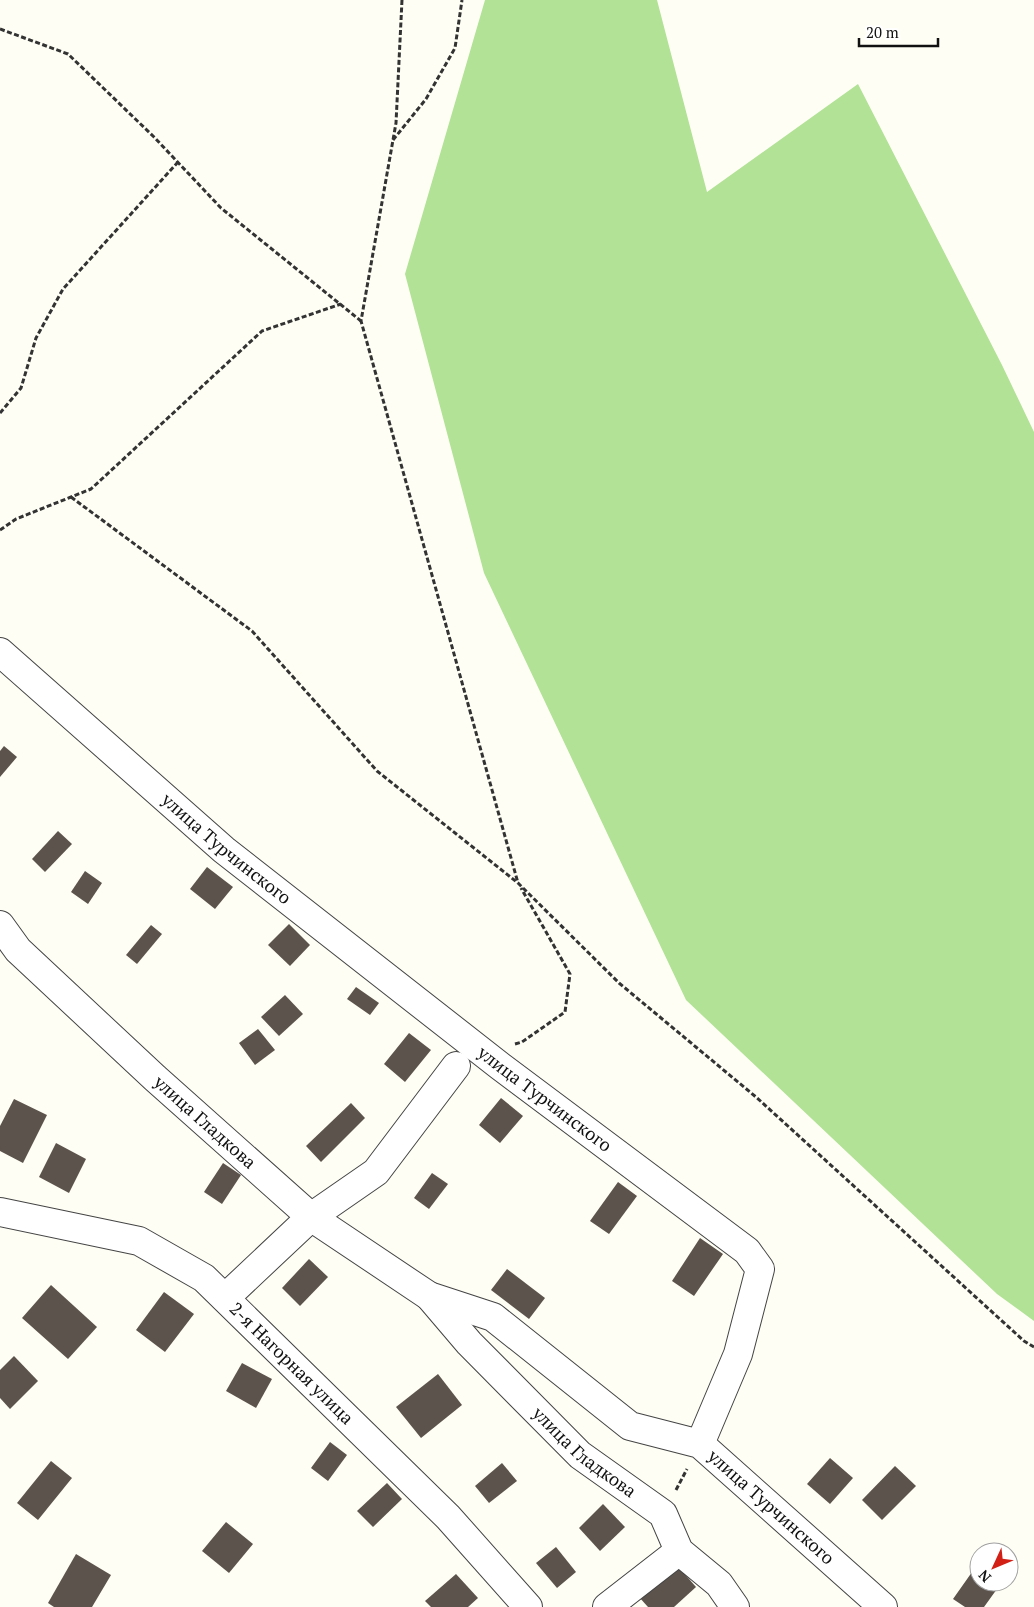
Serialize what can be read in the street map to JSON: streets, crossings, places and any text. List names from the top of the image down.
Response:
{
  "streets": {
    "street": ["улица Турчинского", "улица Гладкова", "2-я Нагорная улица"]
  },
  "crossings": [
    ["улица Турчинского", "улица Гладкова"]
  ],
  "scale_bar": "20 m",
  "north": "bottom left"
}
